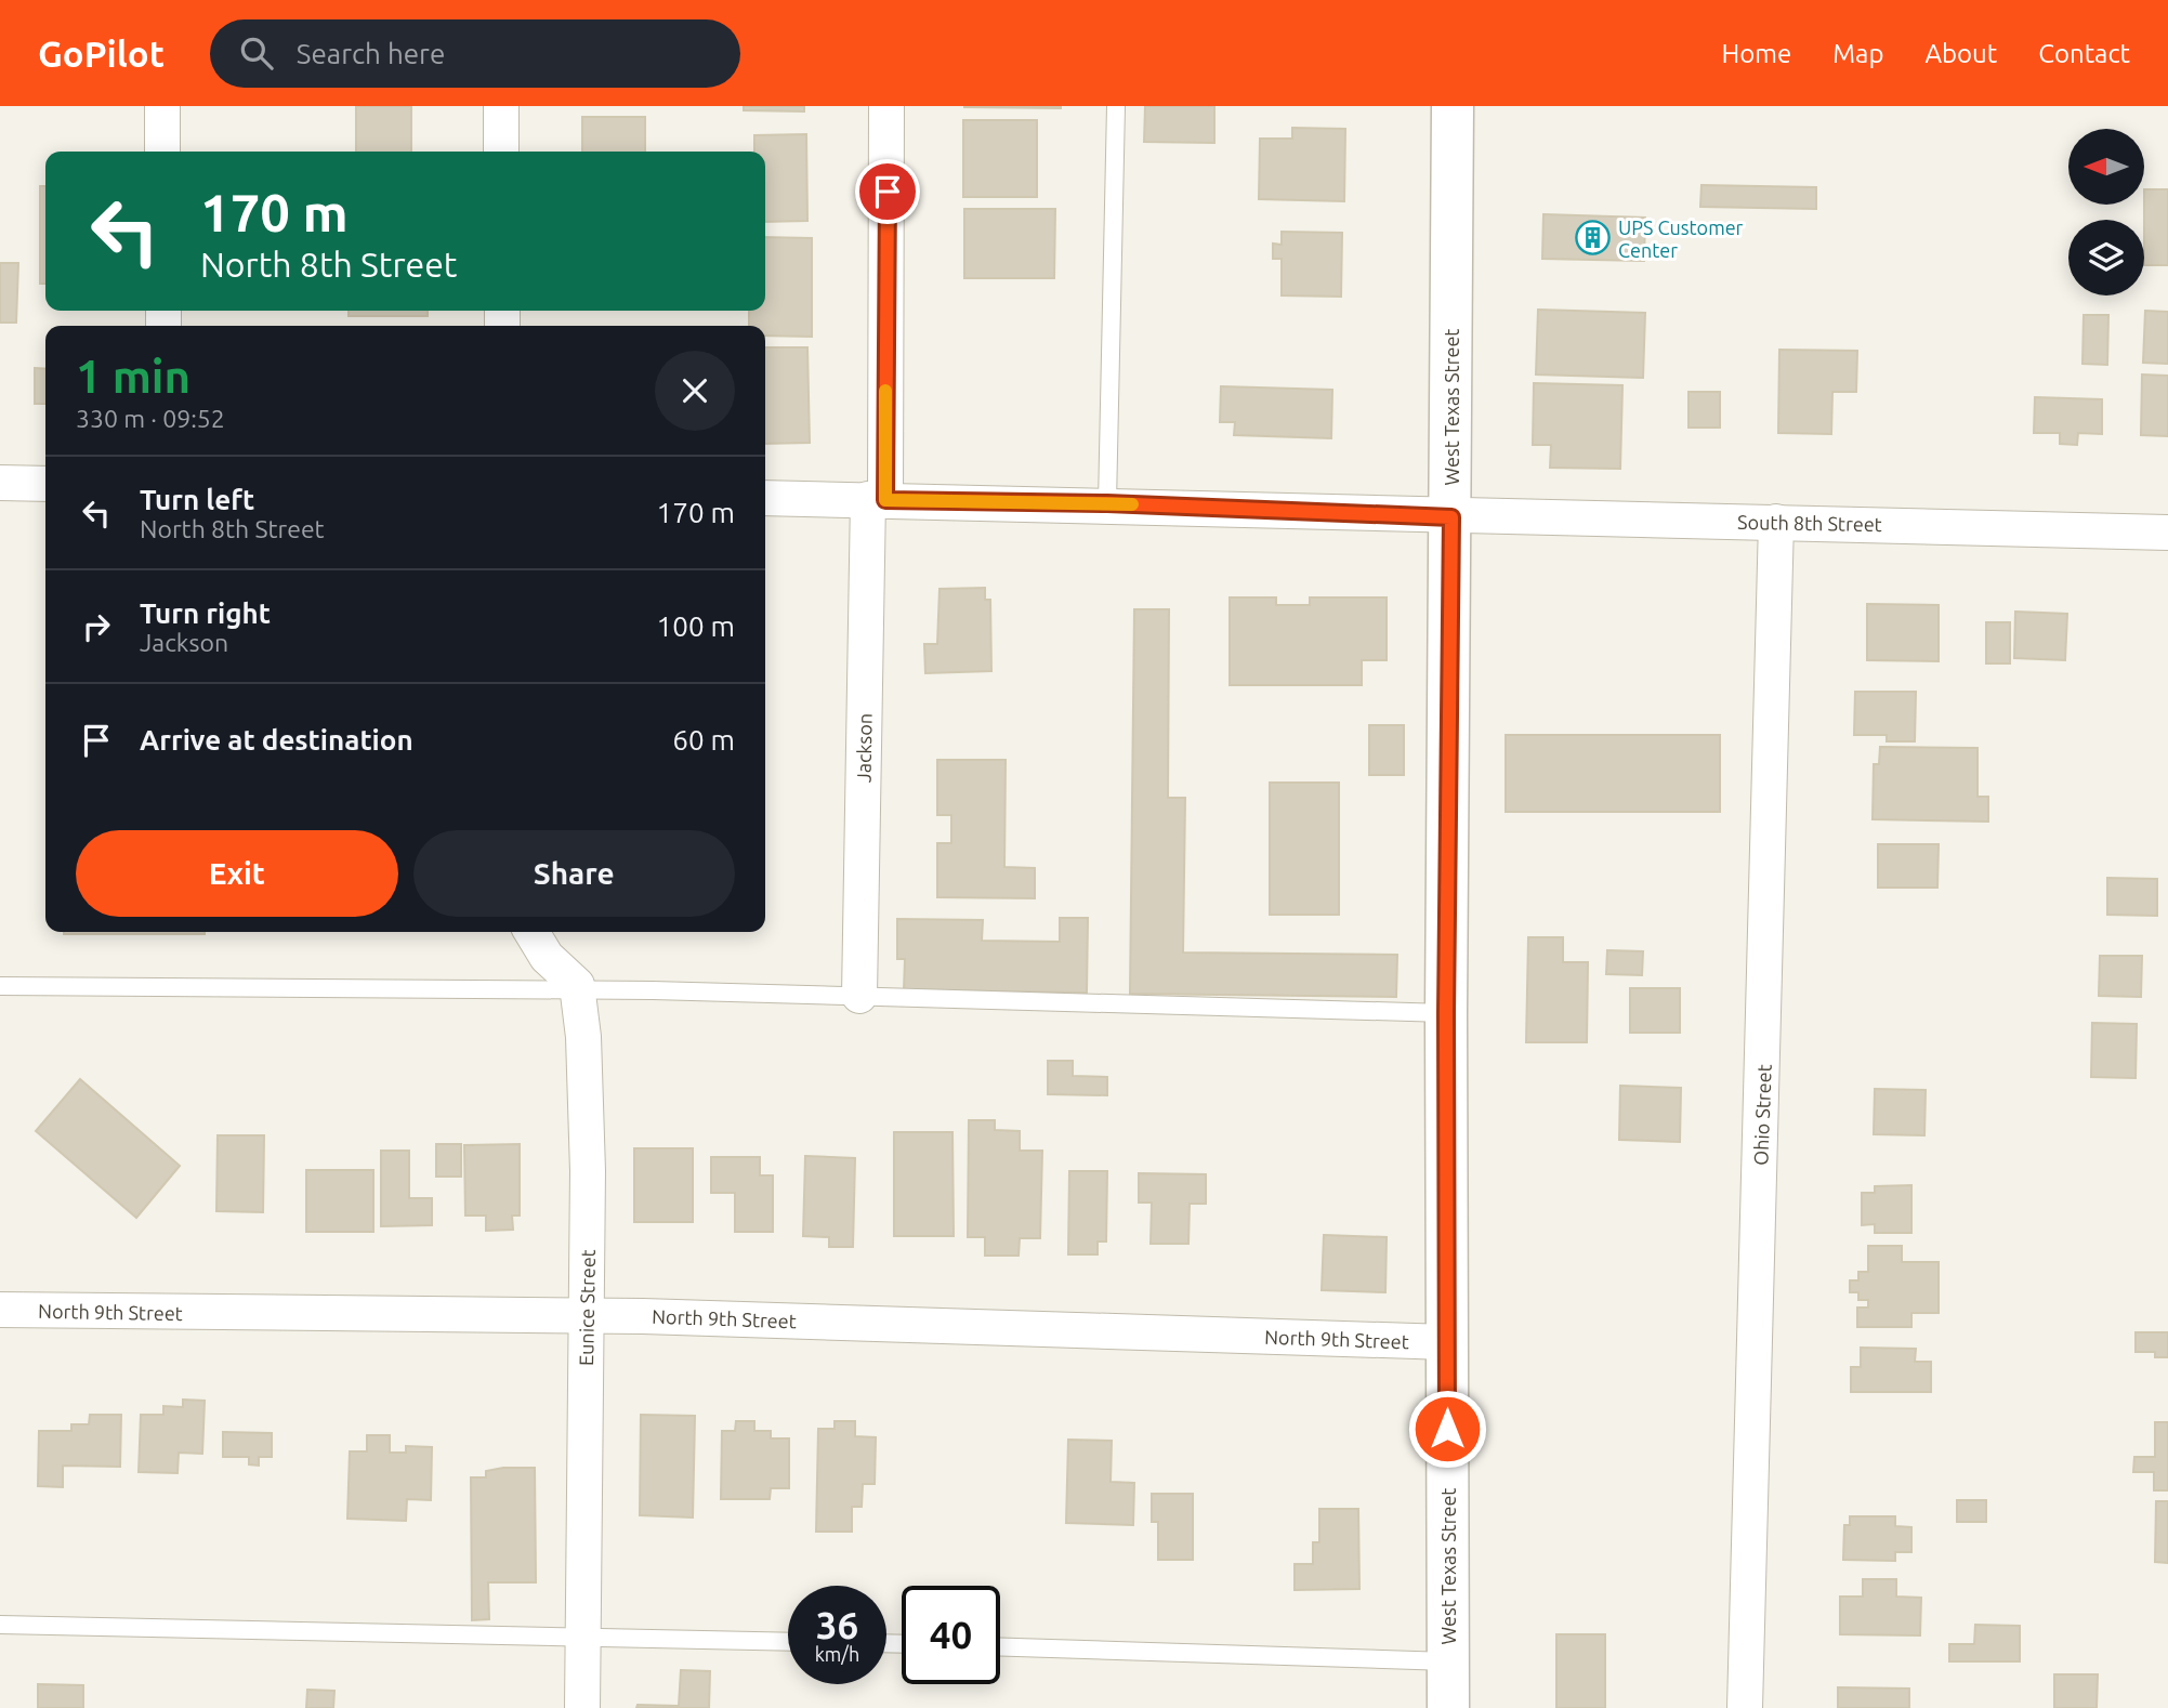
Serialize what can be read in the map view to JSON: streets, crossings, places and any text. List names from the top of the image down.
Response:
{
  "streets": {
    "street": [
      "West Texas Street",
      "South 8th Street",
      "Jackson",
      "Ohio Street",
      "Eunice Street",
      "North 9th Street"
    ]
  },
  "crossings": [
    ["West Texas Street", "South 8th Street"],
    ["West Texas Street", "North 9th Street"],
    ["South 8th Street", "Jackson"],
    ["South 8th Street", "Ohio Street"],
    ["Eunice Street", "North 9th Street"]
  ],
  "places": {
    "building": ["UPS Customer Center"]
  },
  "north": "left",
  "page": {
    "header": "GoPilot",
    "search": "Search here",
    "nav": [
      "Home",
      "Map",
      "About",
      "Contact"
    ],
    "turn": ["170 m", "North 8th Street"],
    "heading": ["1 min", "330 m · 09:52"],
    "list": [
      {
        "name": "Turn left",
        "note": "North 8th Street",
        "value": "170 m"
      },
      {
        "name": "Turn right",
        "note": "Jackson",
        "value": "100 m"
      },
      {
        "name": "Arrive at destination",
        "value": "60 m"
      }
    ],
    "buttons": ["Exit", "Share"],
    "speed": "36 km/h",
    "limit": "40"
  }
}
